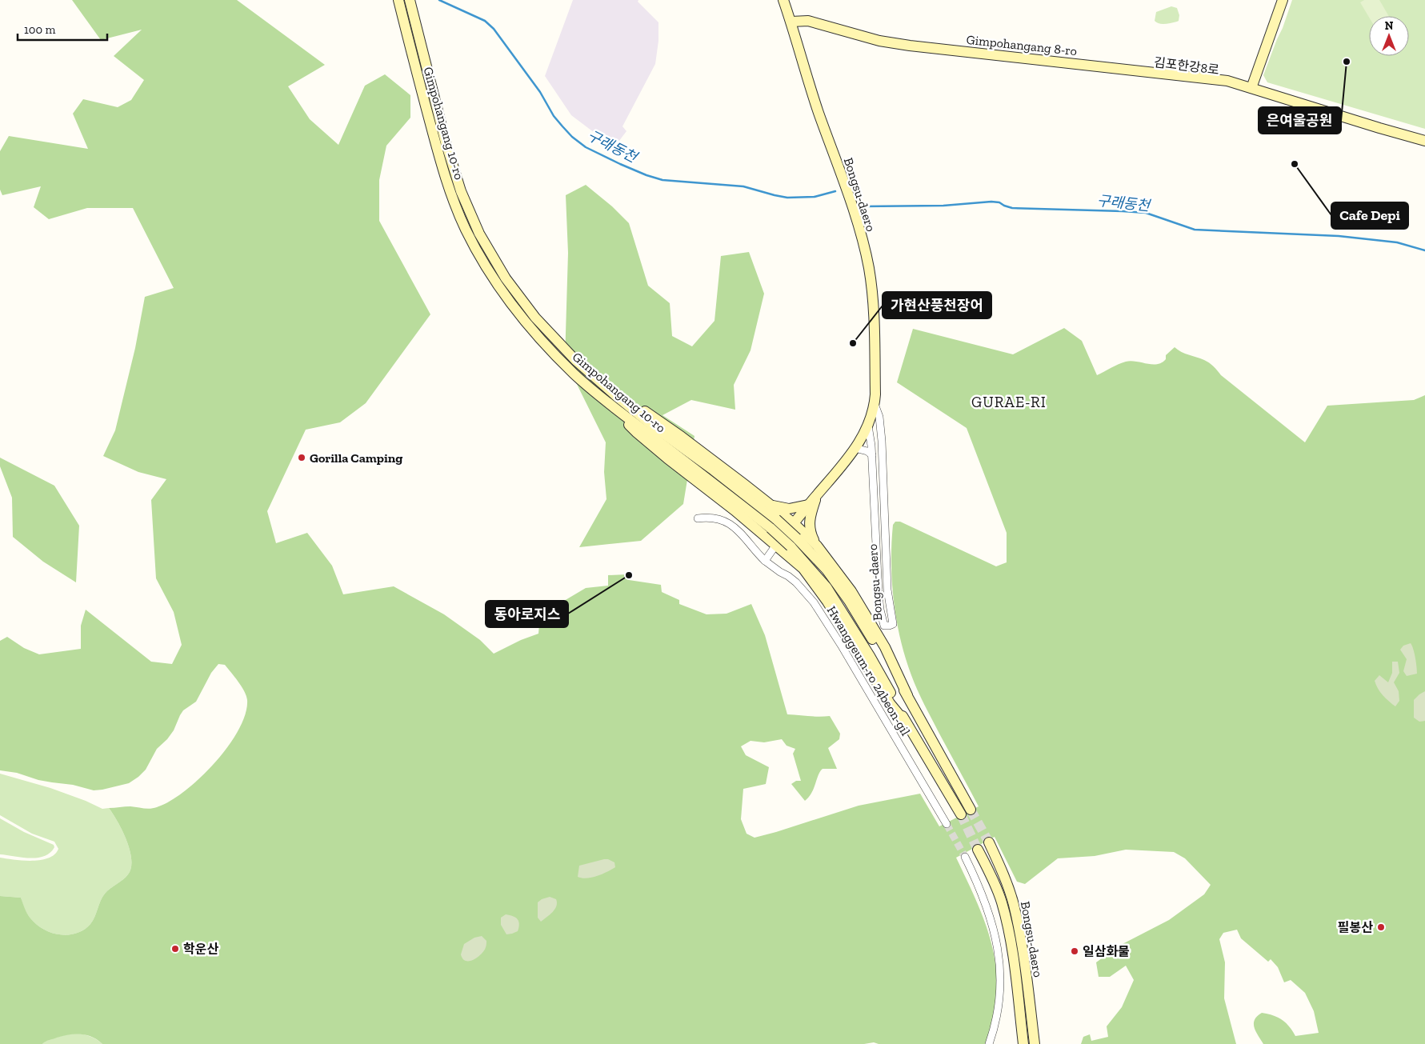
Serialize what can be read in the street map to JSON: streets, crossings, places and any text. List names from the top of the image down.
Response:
{
  "streets": {
    "street": [
      "Gimpohangang 8-ro",
      "Gimpohangang 10-ro",
      "Bongsu-daero",
      "Hwanggeum-ro 24beon-gil"
    ]
  },
  "crossings": [
    ["Gimpohangang 8-ro", "Bongsu-daero"],
    ["Gimpohangang 10-ro", "Bongsu-daero"]
  ],
  "districts": ["GURAE-RI"],
  "water": ["구래동천"],
  "places": [
    "은여울공원",
    "Cafe Depi",
    "가현산풍천장어",
    "Gorilla Camping",
    "동아로지스",
    "필봉산",
    "학운산",
    "일삼화물"
  ],
  "scale_bar": "100 m",
  "north": "top"
}
